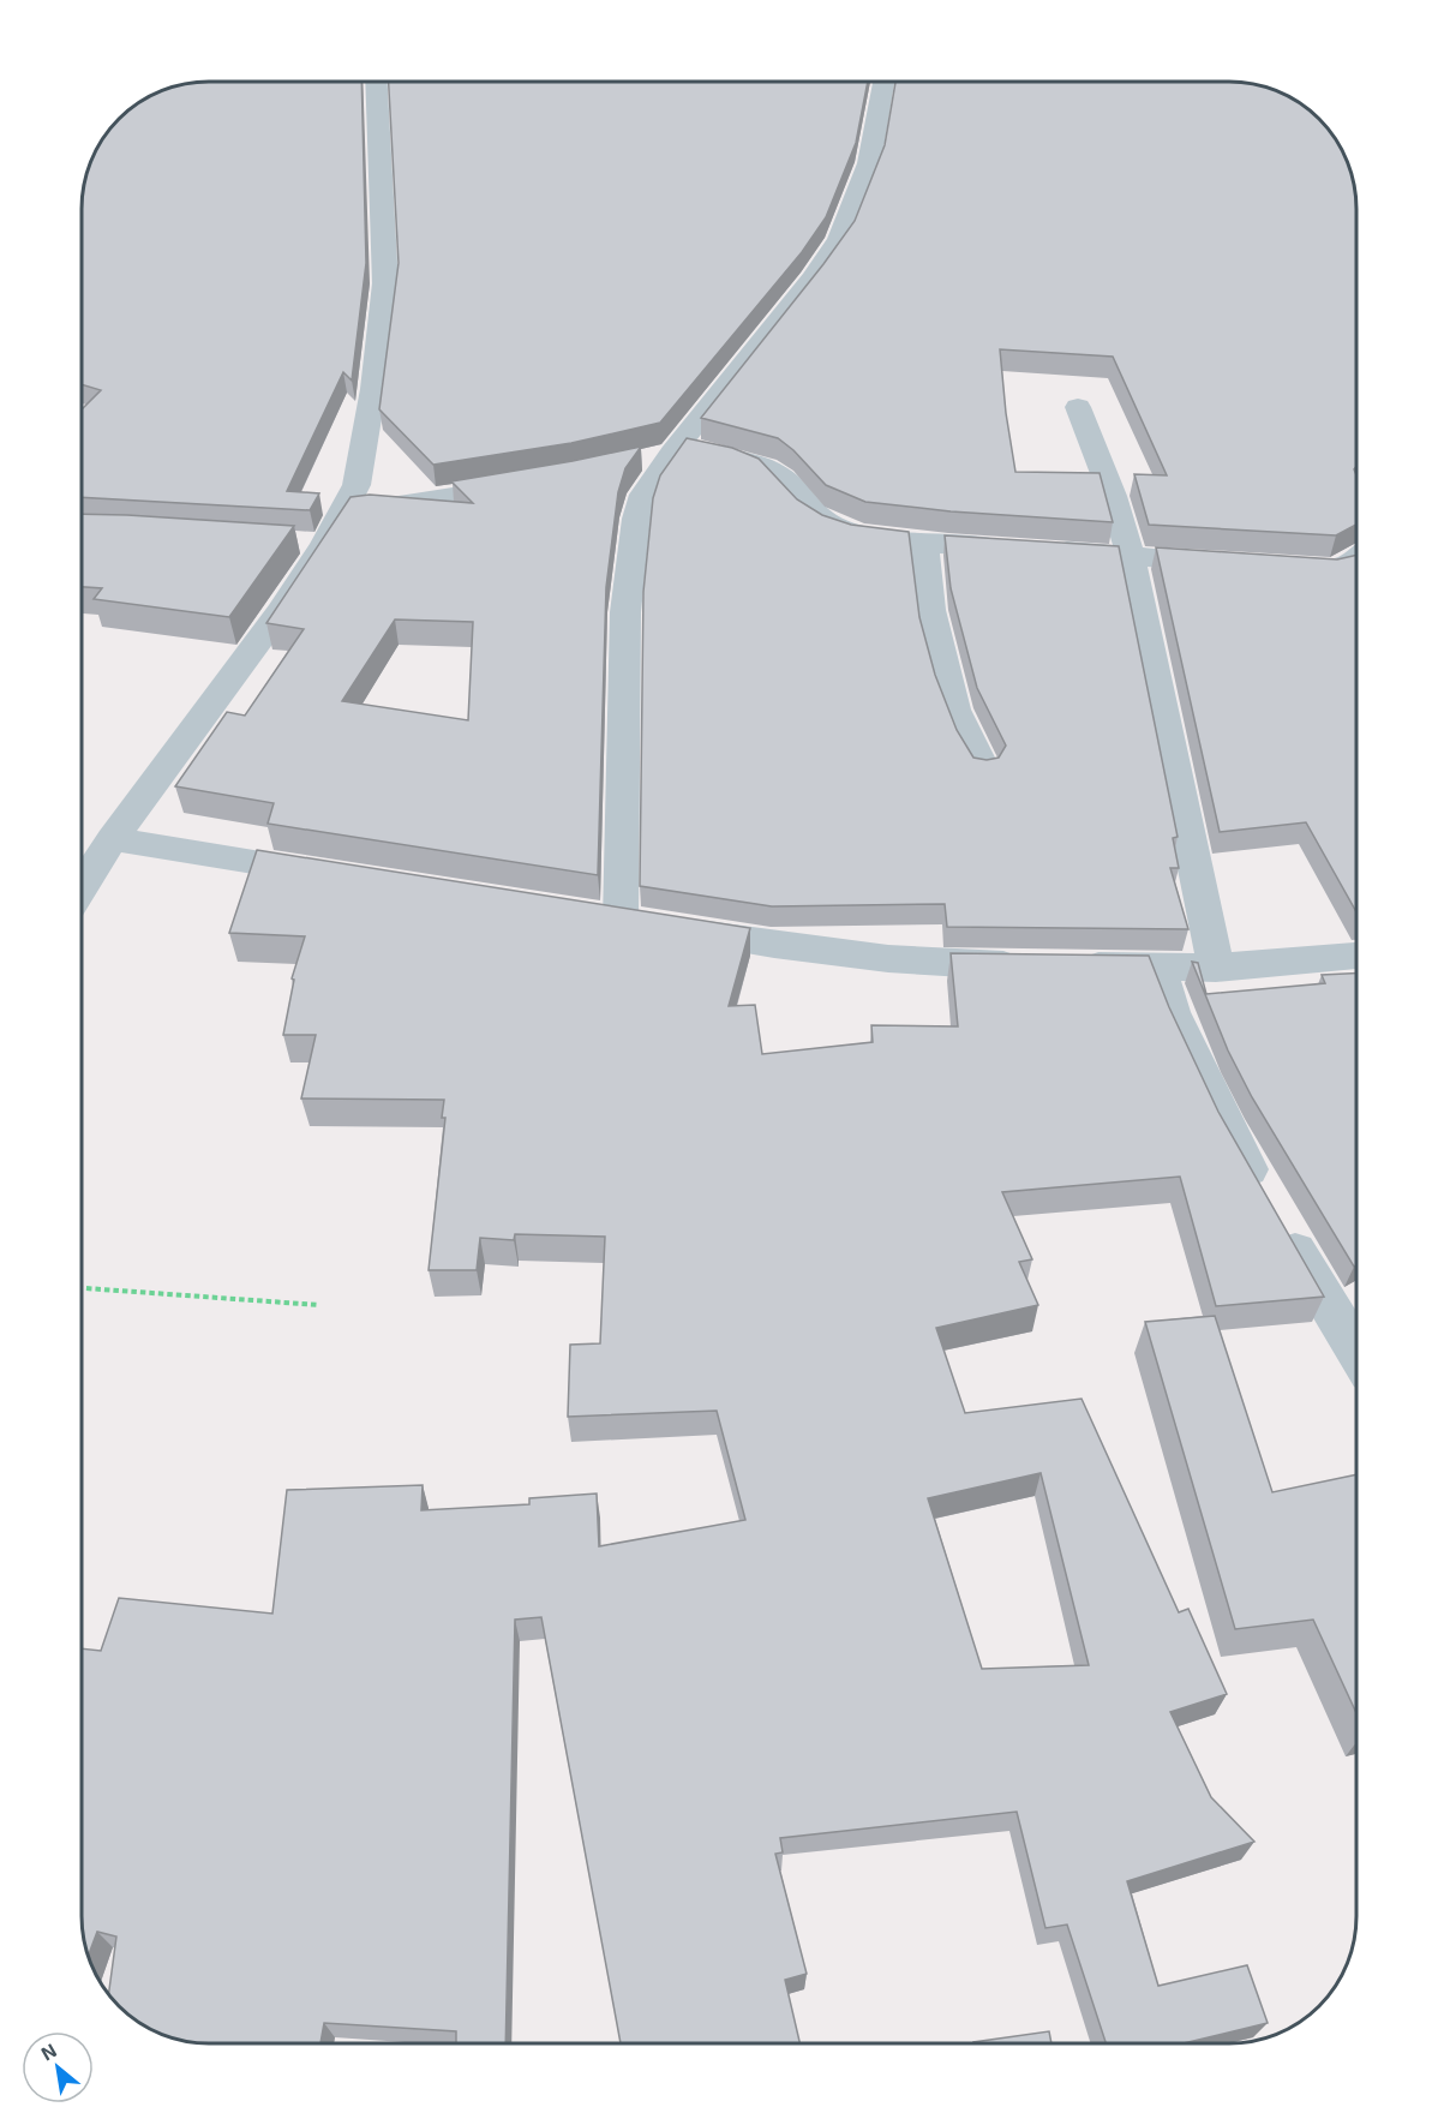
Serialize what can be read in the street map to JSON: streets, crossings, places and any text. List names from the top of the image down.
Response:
{
  "north": "top left"
}
